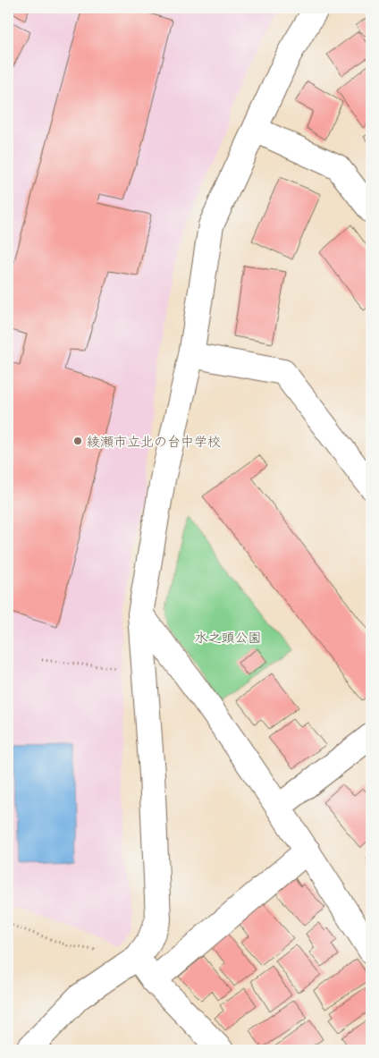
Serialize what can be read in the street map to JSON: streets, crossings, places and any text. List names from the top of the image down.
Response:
{
  "parks": ["水之頭公園"],
  "places": ["綾瀬市立北の台中学校"]
}
